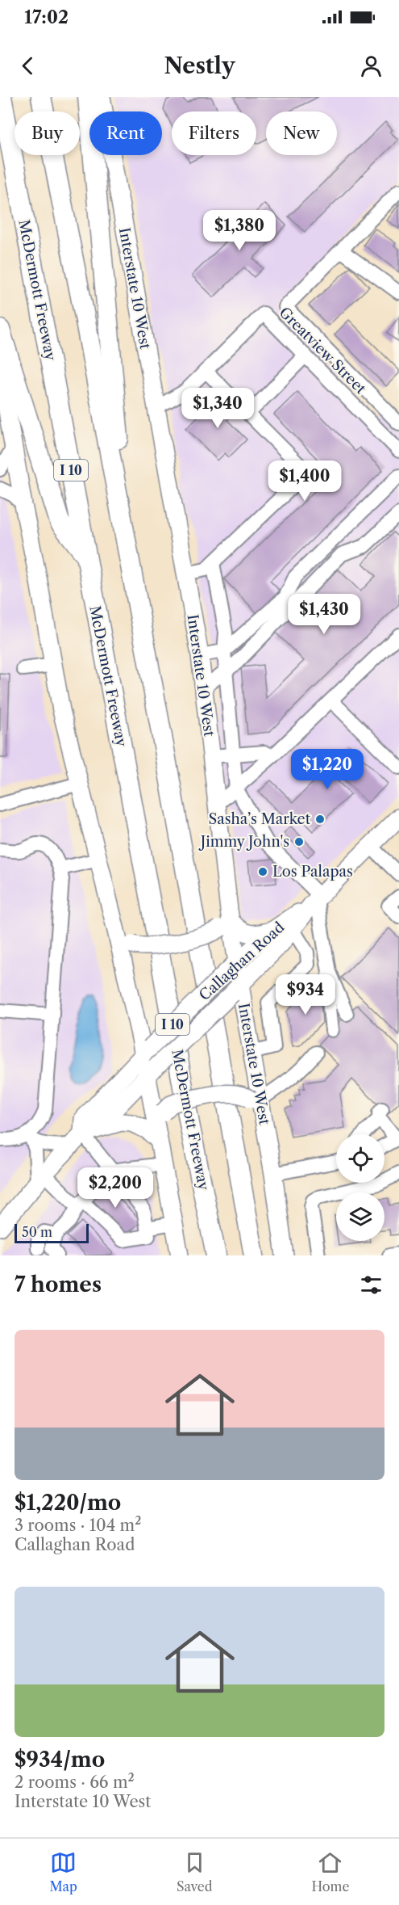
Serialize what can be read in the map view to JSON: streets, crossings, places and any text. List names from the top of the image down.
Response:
{
  "streets": {
    "highway": ["McDermott Freeway", "I 10"],
    "main road": ["Interstate 10 West", "Callaghan Road"],
    "street": ["Greatview Street"]
  },
  "crossings": [
    ["Interstate 10 West", "Greatview Street"],
    ["Interstate 10 West", "Callaghan Road"]
  ],
  "places": ["Sasha’s Market", "Jimmy John's", "Los Palapas"],
  "scale_bar": "50 m",
  "page": {
    "status": "17:02",
    "header": "Nestly",
    "chip": [
      "Buy",
      "Rent",
      "Filters",
      "New"
    ],
    "price": [
      "$1,380",
      "$1,340",
      "$1,400",
      "$1,430",
      "$1,220",
      "$934",
      "$2,200"
    ],
    "scale": "50 m",
    "heading": "7 homes",
    "list": [
      {
        "name": "$1,220/mo",
        "note": "3 rooms · 104 m² · Callaghan Road"
      },
      {
        "name": "$934/mo",
        "note": "2 rooms · 66 m² · Interstate 10 West"
      }
    ],
    "tabs": ["Map", "Saved", "Home"]
  }
}
